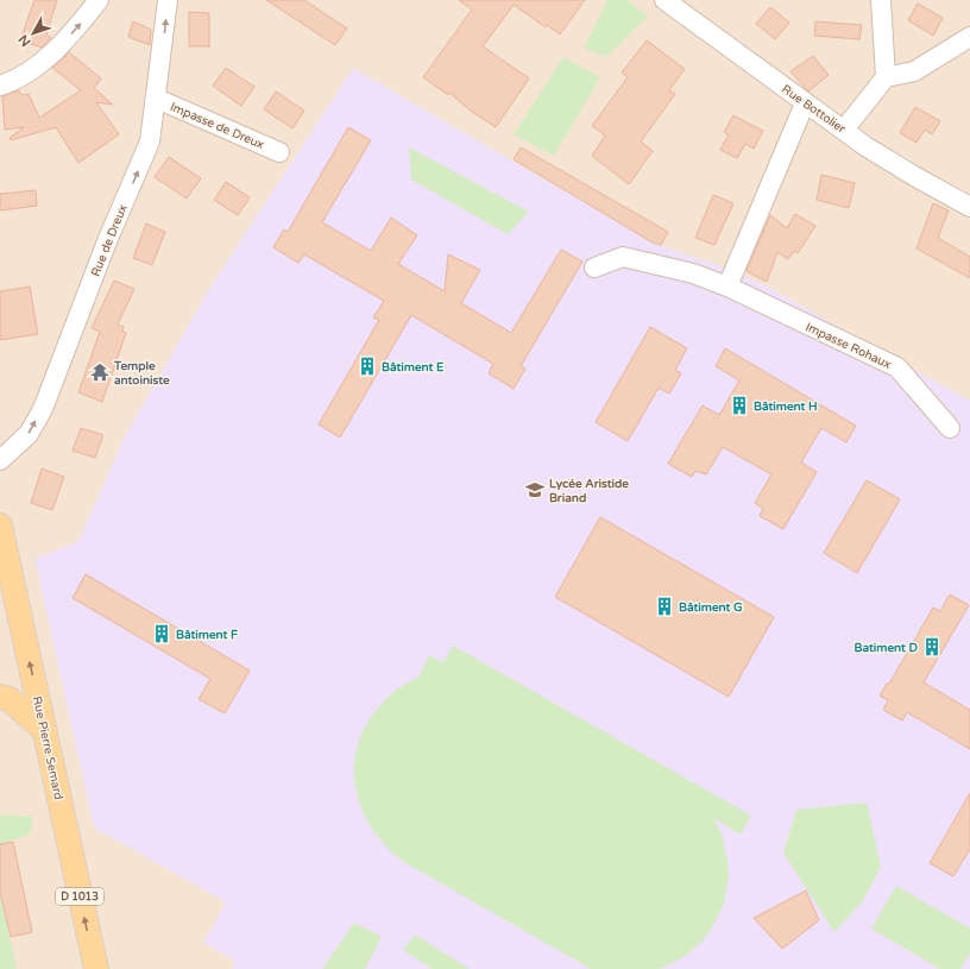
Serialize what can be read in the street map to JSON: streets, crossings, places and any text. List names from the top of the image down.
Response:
{
  "streets": {
    "main road": ["Rue Pierre Semard", "D 1013"],
    "street": [
      "Rue Bottolier",
      "Impasse de Dreux",
      "Rue de Dreux",
      "Impasse Rohaux"
    ]
  },
  "crossings": [
    ["Impasse de Dreux", "Rue de Dreux"]
  ],
  "one_way": ["Rue de Dreux", "Rue Pierre Semard"],
  "places": {
    "building": [
      "Bâtiment E",
      "Bâtiment H",
      "Bâtiment G",
      "Bâtiment F",
      "Batiment D"
    ],
    "temple": ["Temple antoiniste"],
    "school or university": ["Lycée Aristide Briand"]
  },
  "north": "bottom left"
}
